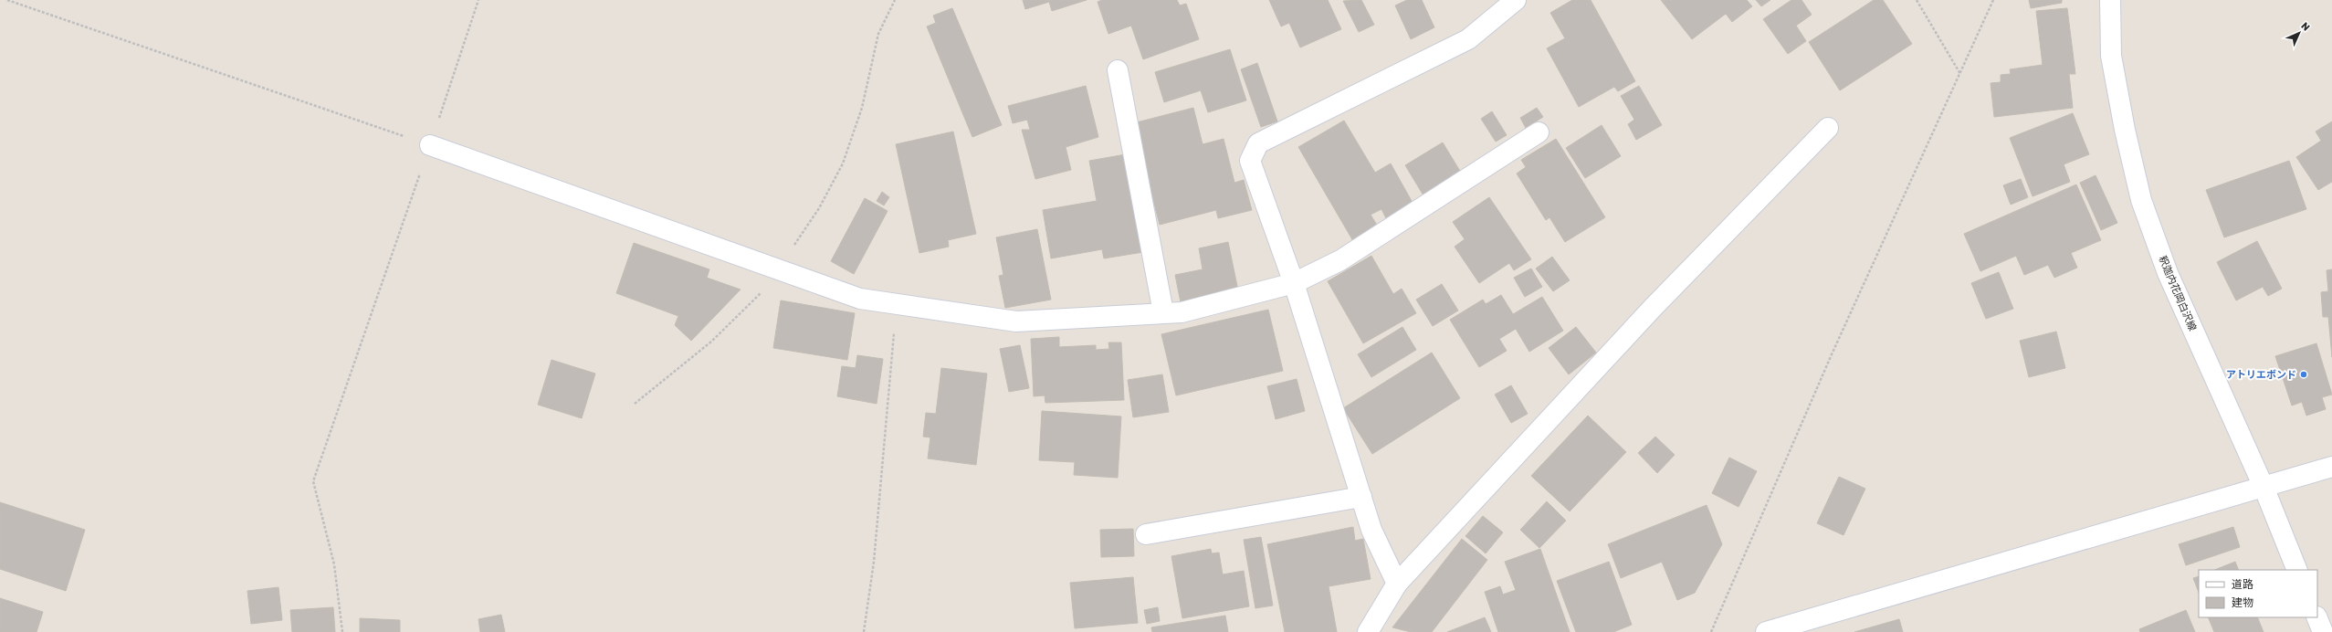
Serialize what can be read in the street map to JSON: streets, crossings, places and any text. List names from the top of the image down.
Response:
{
  "streets": {
    "street": ["釈迦内花岡白沢線"]
  },
  "places": ["アトリエボンド"],
  "legend": ["道路", "建物"],
  "north": "top right"
}
